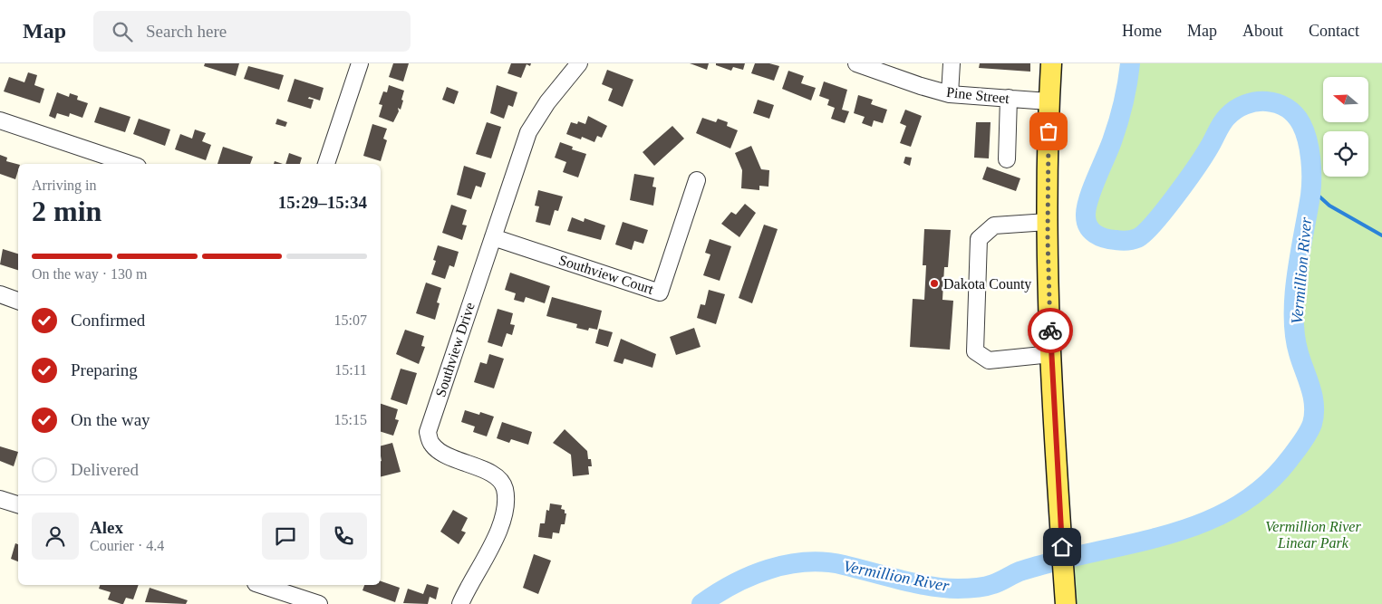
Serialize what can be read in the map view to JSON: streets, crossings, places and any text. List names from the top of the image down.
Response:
{
  "streets": {
    "street": ["Pine Street", "Southview Court", "Southview Drive"]
  },
  "crossings": [
    ["Southview Court", "Southview Drive"]
  ],
  "water": ["Vermillion River"],
  "parks": ["Vermillion River Linear Park"],
  "places": ["Dakota County"],
  "north": "left",
  "page": {
    "header": "Map",
    "search": "Search here",
    "nav": [
      "Home",
      "Map",
      "About",
      "Contact"
    ],
    "heading": ["2 min", "Arriving in", "15:29–15:34"],
    "panel": ["Alex", "Courier · 4.4"],
    "bar": "On the way · 130 m",
    "list": [
      ["Confirmed", "15:07"],
      ["Preparing", "15:11"],
      ["On the way", "15:15"],
      "Delivered"
    ]
  }
}
